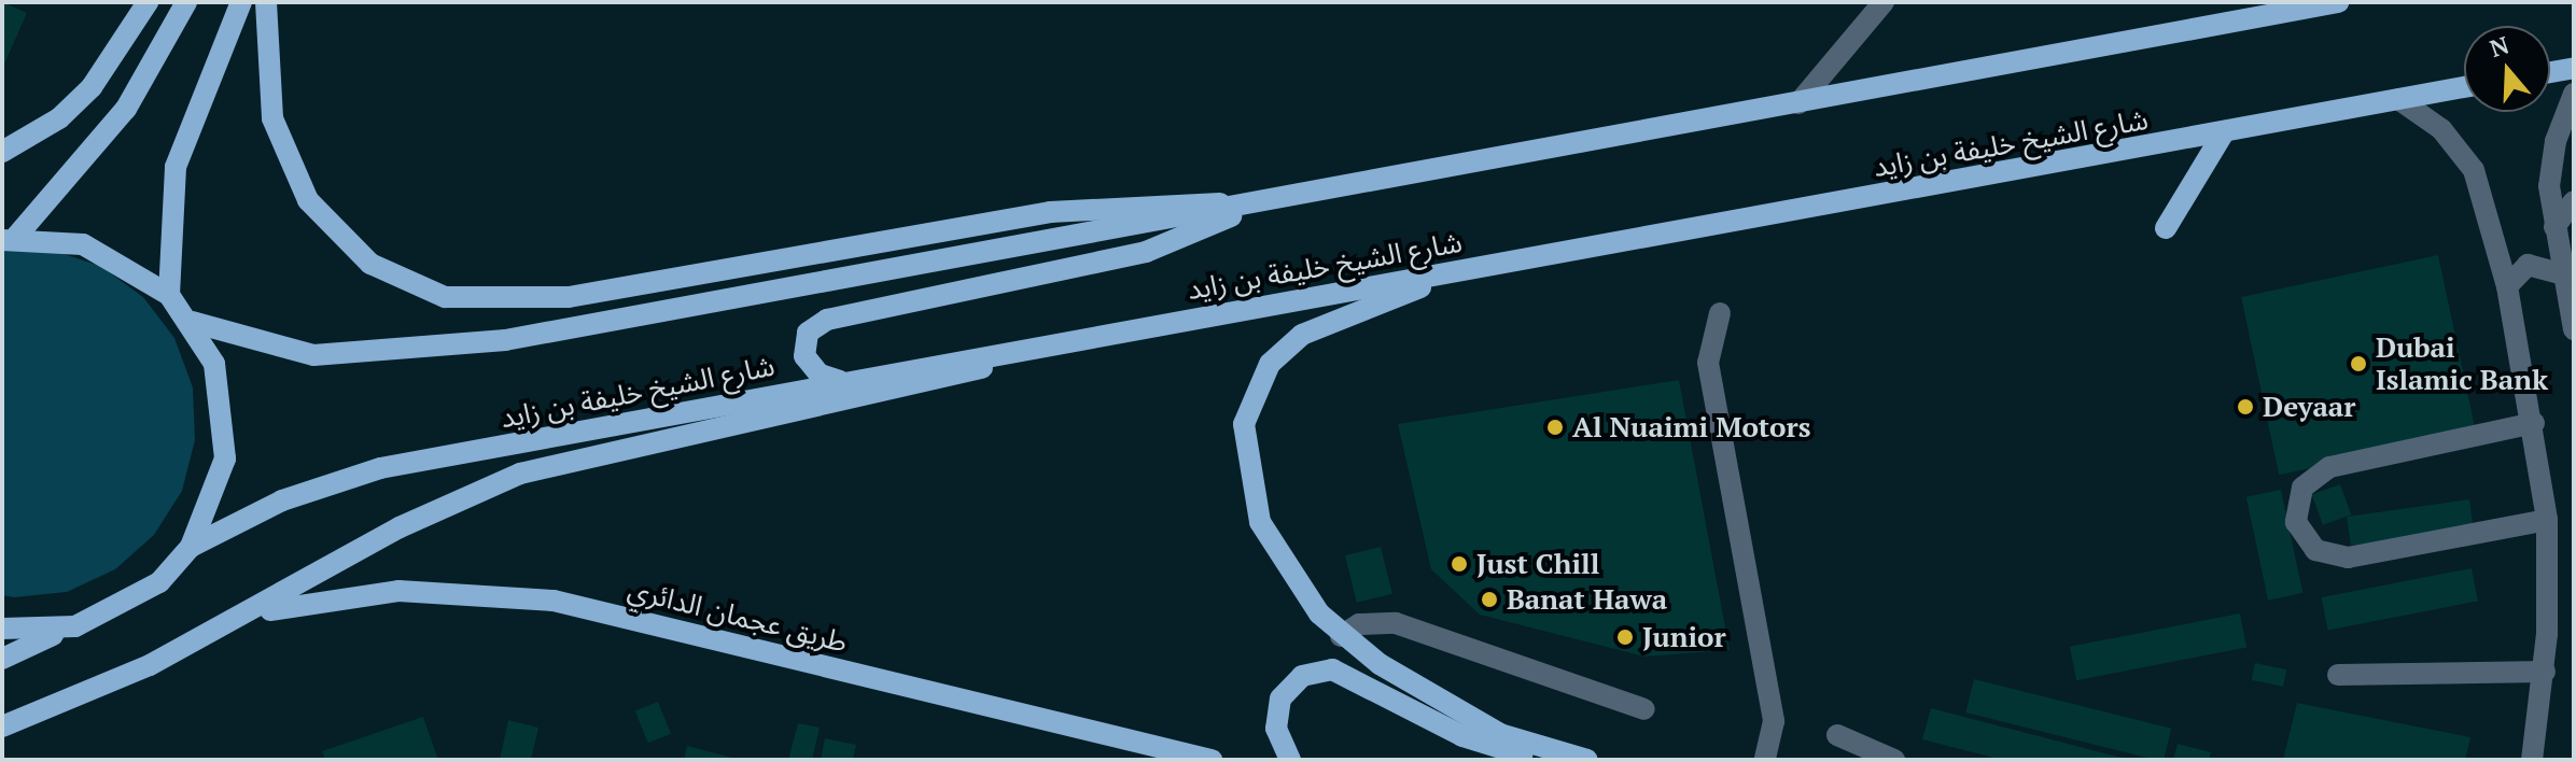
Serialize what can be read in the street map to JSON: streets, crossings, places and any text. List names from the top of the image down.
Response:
{
  "streets": {
    "main road": ["شارع الشيخ خليفة بن زايد", "طريق عجمان الدائري"]
  },
  "places": [
    "Dubai Islamic Bank",
    "Deyaar",
    "Al Nuaimi Motors",
    "Just Chill",
    "Banat Hawa",
    "Junior"
  ],
  "north": "top"
}
